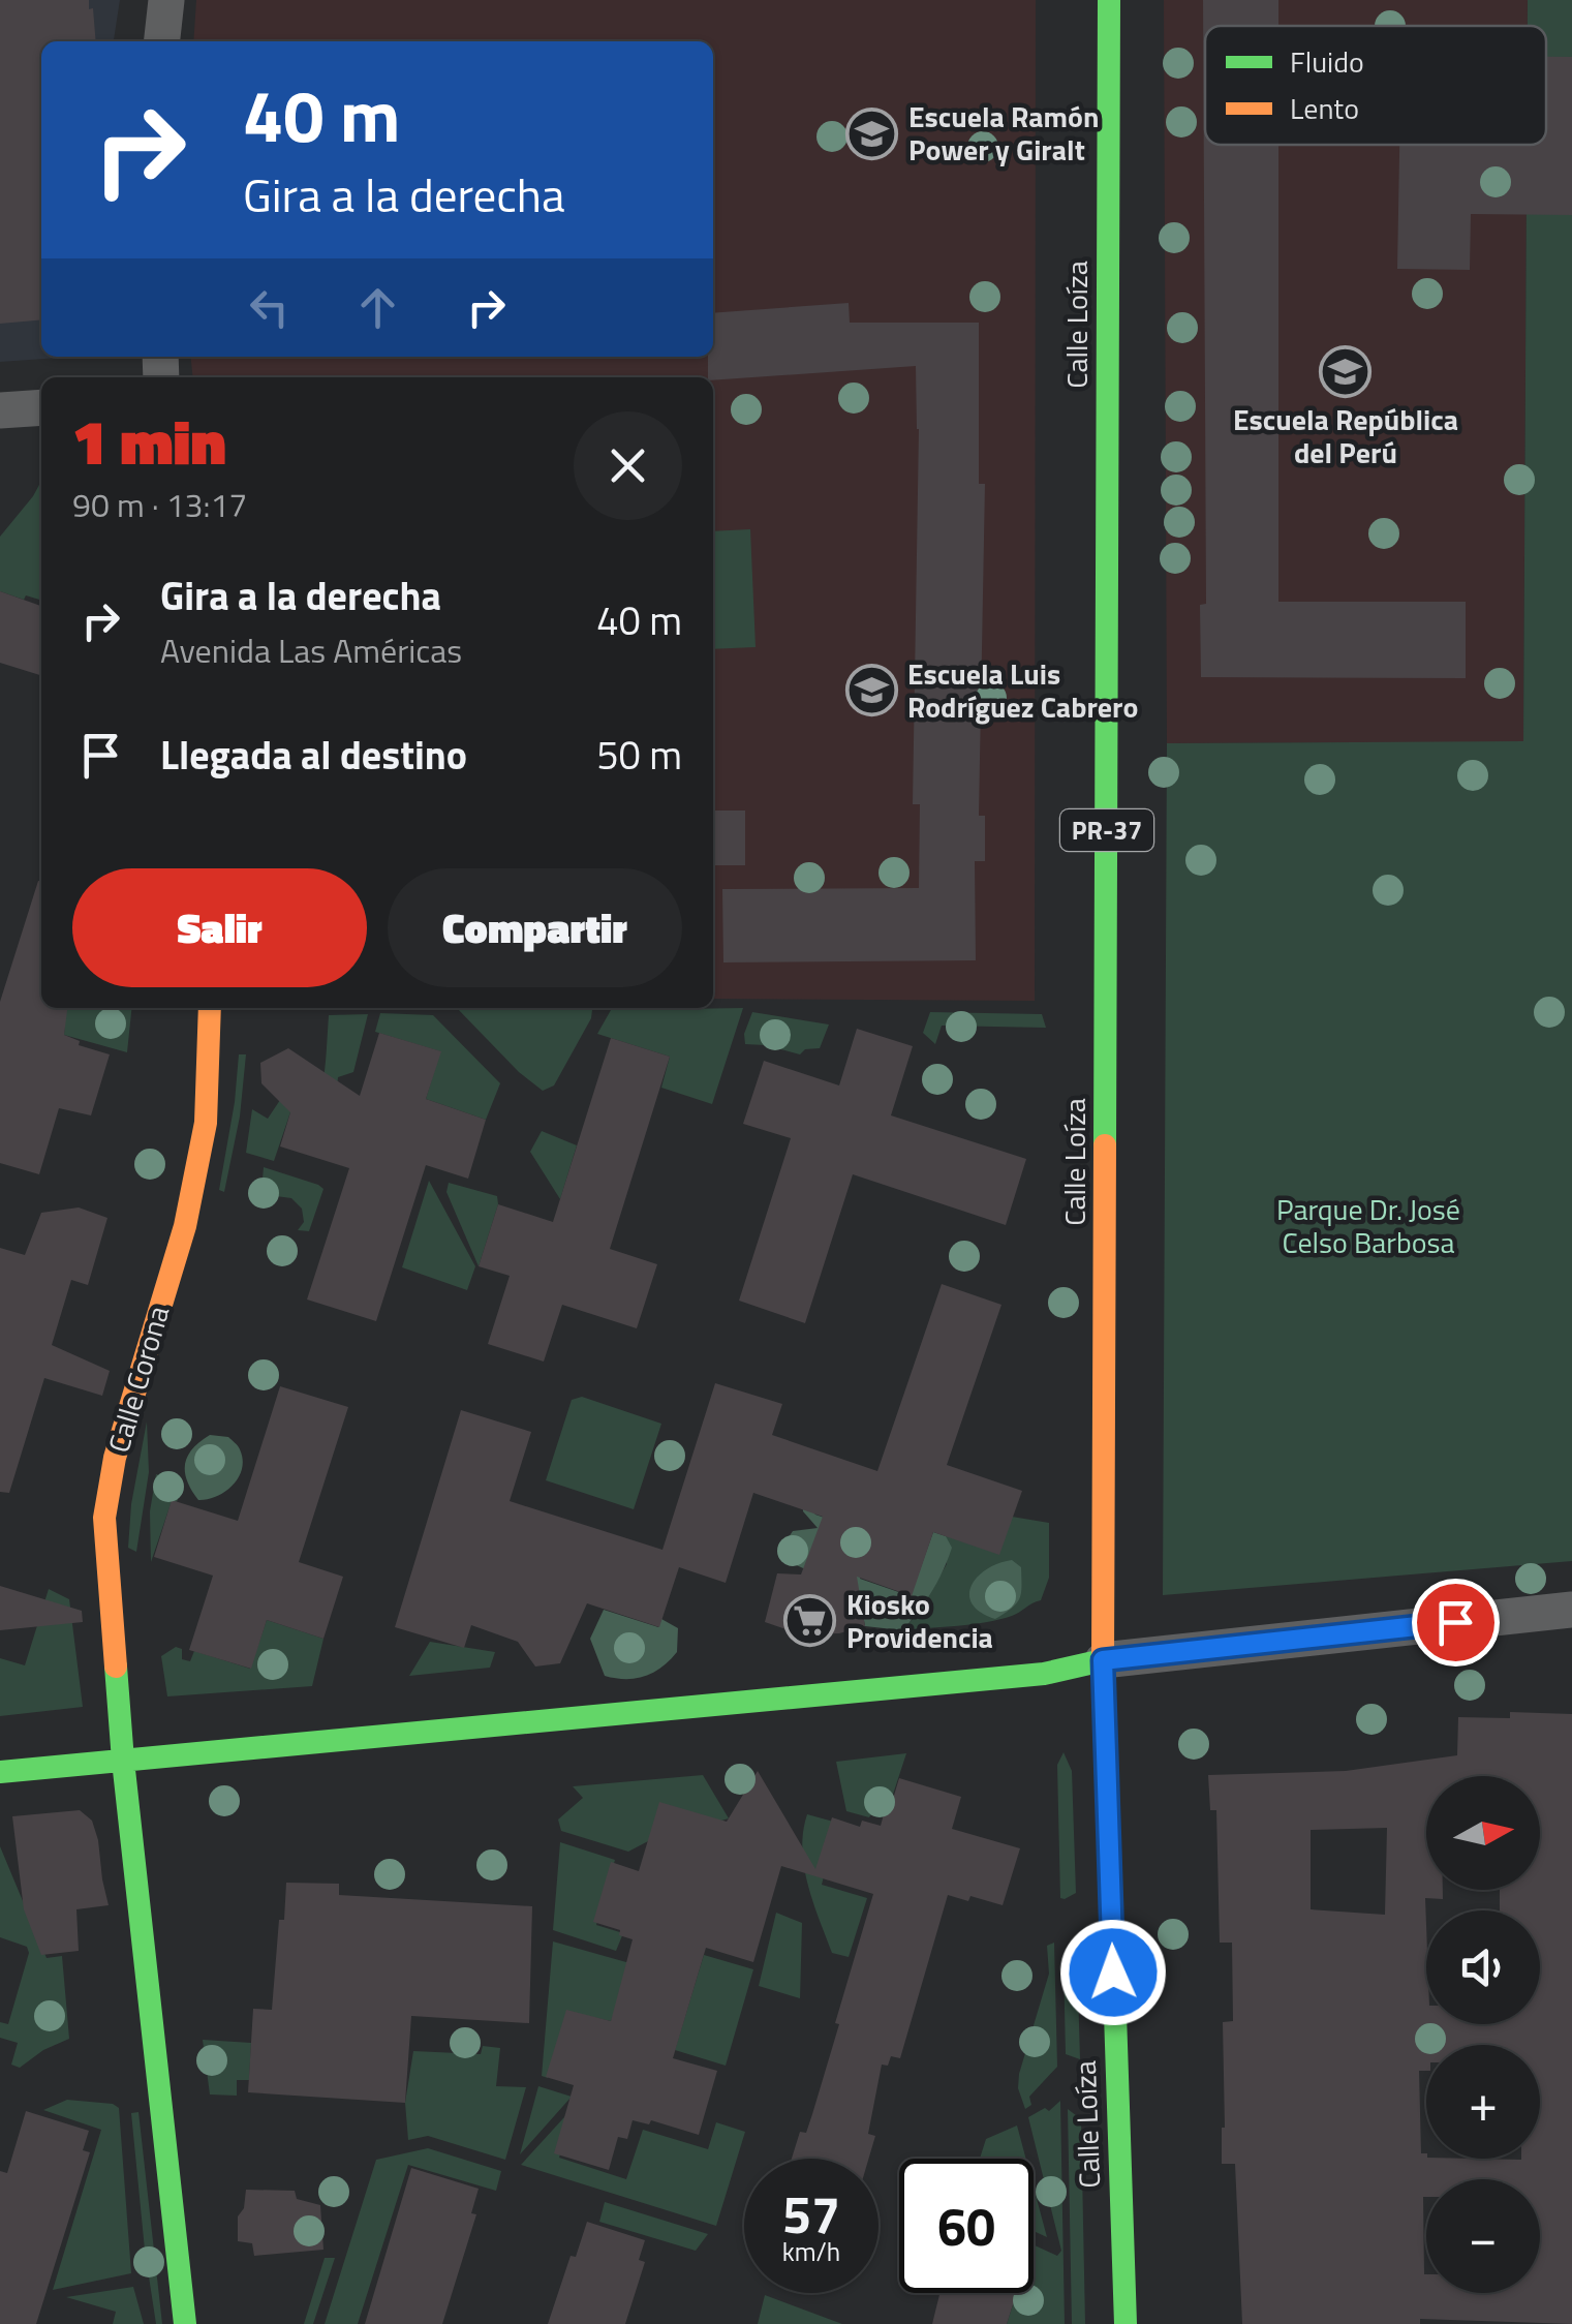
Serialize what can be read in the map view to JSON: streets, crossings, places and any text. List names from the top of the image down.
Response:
{
  "streets": {
    "street": ["Calle Loíza", "PR-37", "Calle Corona"]
  },
  "parks": ["Parque Dr. José Celso Barbosa"],
  "places": {
    "school or university": ["Escuela Ramón Power y Giralt", "Escuela República del Perú", "Escuela Luis Rodríguez Cabrero"],
    "supermarket": ["Kiosko Providencia"]
  },
  "legend": ["Fluido", "Lento"],
  "north": "right",
  "page": {
    "turn": ["40 m", "Gira a la derecha"],
    "heading": ["1 min", "90 m · 13:17"],
    "list": [
      {
        "name": "Gira a la derecha",
        "note": "Avenida Las Américas",
        "value": "40 m"
      },
      {
        "name": "Llegada al destino",
        "value": "50 m"
      }
    ],
    "buttons": ["Salir", "Compartir"],
    "map_buttons": ["+", "−"],
    "speed": "57 km/h",
    "limit": "60"
  }
}
